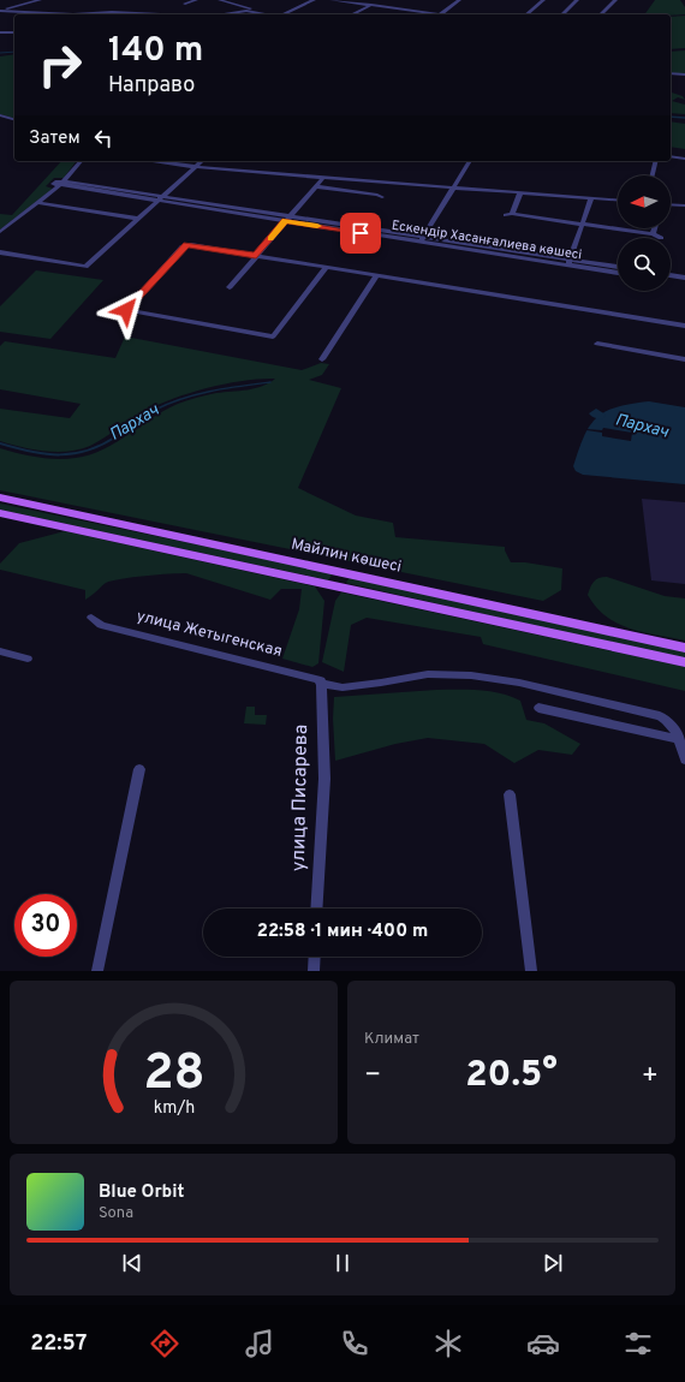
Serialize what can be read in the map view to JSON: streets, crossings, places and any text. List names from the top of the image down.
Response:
{
  "streets": {
    "main road": ["Майлин көшесі"],
    "street": ["Ескендір Хасанғалиева көшесі", "улица Жетыгенская", "улица Писарева"]
  },
  "crossings": [
    ["улица Жетыгенская", "улица Писарева"]
  ],
  "water": ["Пархач"],
  "north": "left",
  "page": {
    "turn": ["140 m", "Направо"],
    "then": "Затем",
    "limit": "30",
    "trip": "22:58 · 1 мин · 400 m",
    "tile": "Климат",
    "heat": ["−", "20.5°", "+"],
    "song": ["Blue Orbit", "Sona"],
    "tabs": "22:57",
    "gauge": ["28", "km/h"]
  }
}
